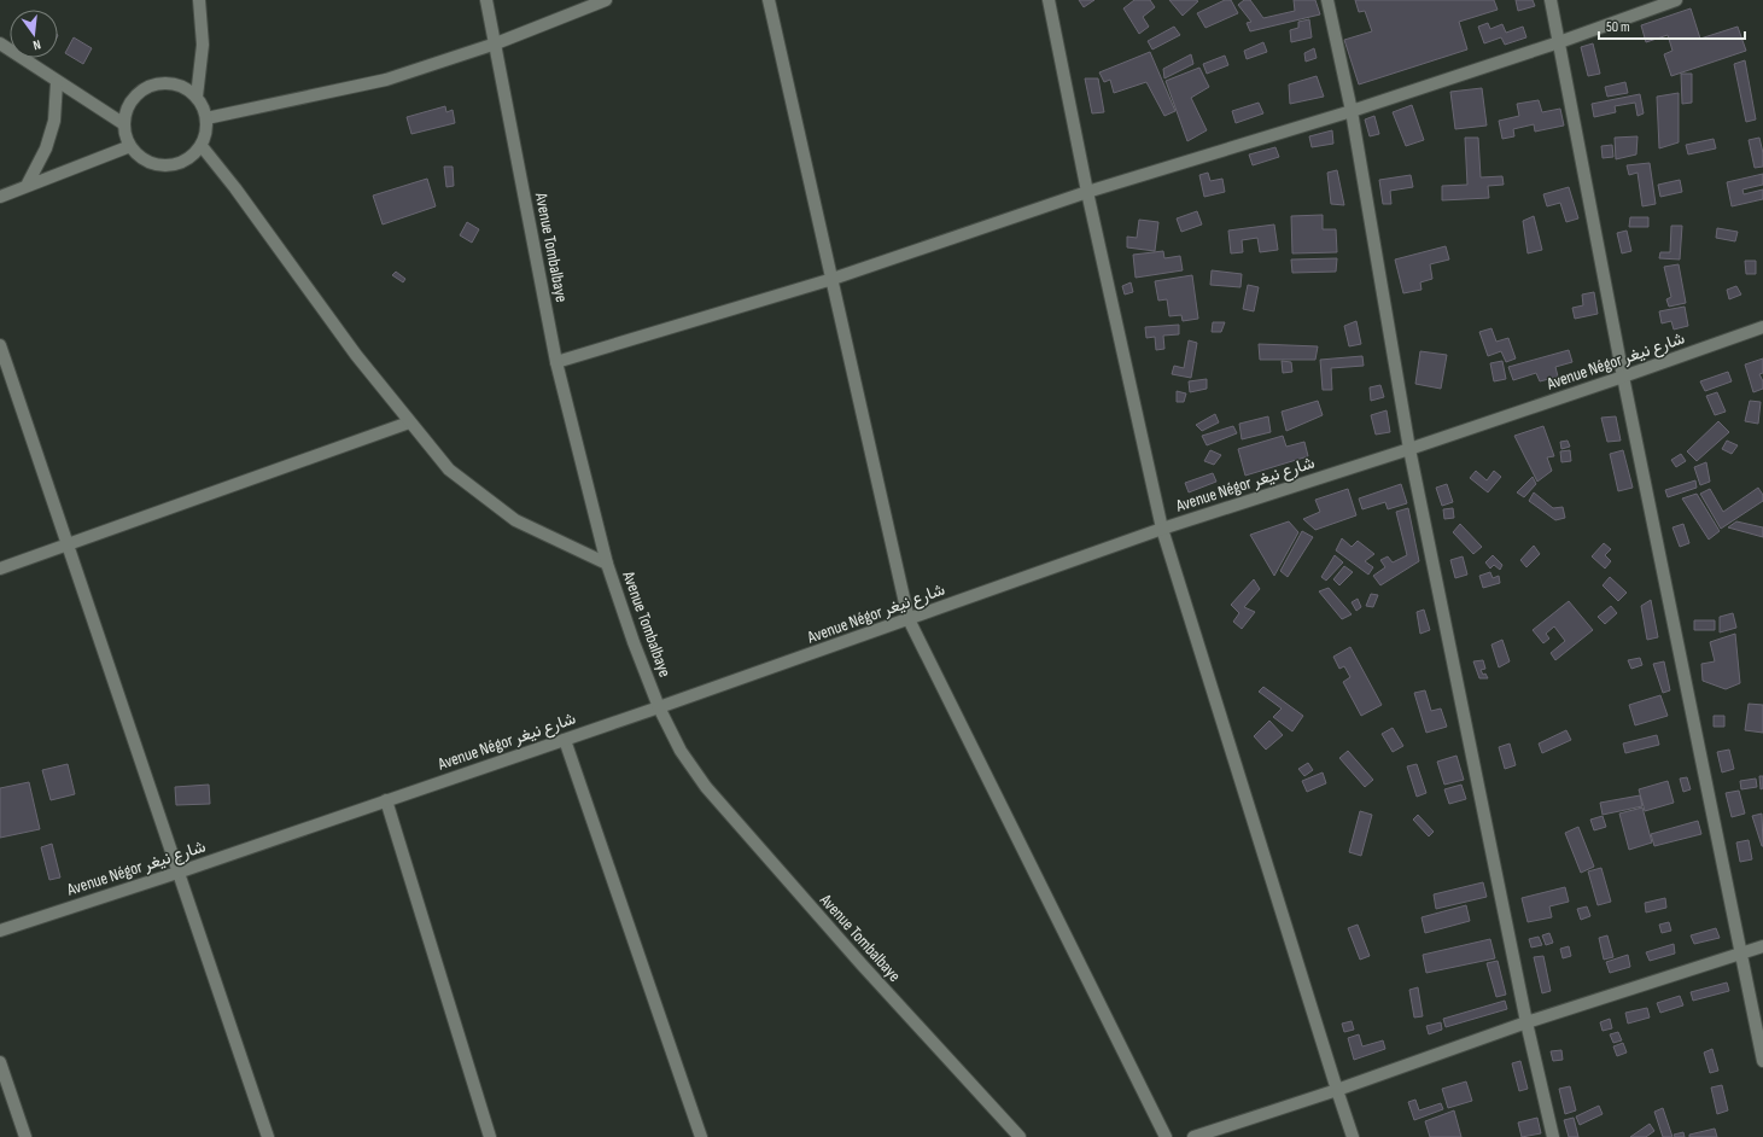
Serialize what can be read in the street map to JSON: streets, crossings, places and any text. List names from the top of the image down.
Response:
{
  "streets": {
    "street": ["Avenue Tombalbaye", "Avenue Négor شارع نيغر"]
  },
  "crossings": [
    ["Avenue Tombalbaye", "Avenue Négor شارع نيغر"]
  ],
  "scale_bar": "50 m",
  "north": "bottom"
}
